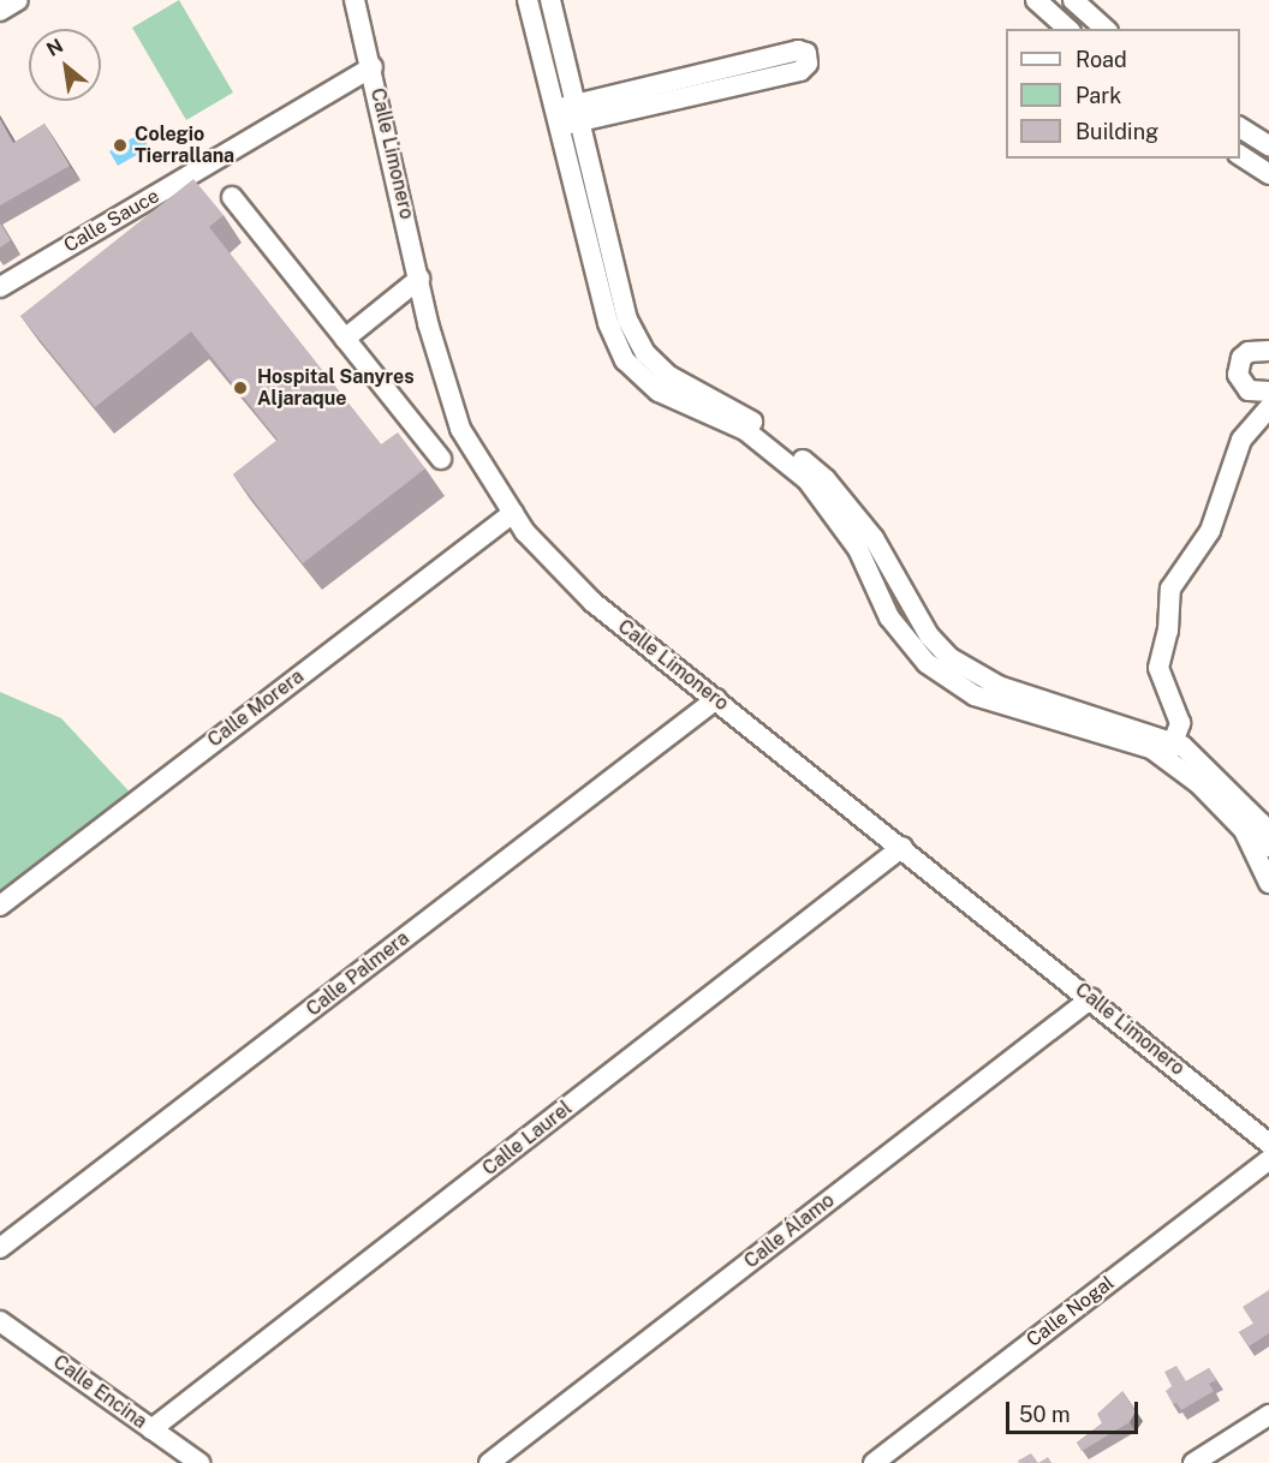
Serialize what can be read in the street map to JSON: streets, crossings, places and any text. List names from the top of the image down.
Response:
{
  "streets": {
    "street": [
      "Calle Limonero",
      "Calle Sauce",
      "Calle Morera",
      "Calle Palmera",
      "Calle Laurel",
      "Calle Álamo",
      "Calle Nogal",
      "Calle Encina"
    ]
  },
  "crossings": [
    ["Calle Limonero", "Calle Sauce"],
    ["Calle Limonero", "Calle Morera"],
    ["Calle Limonero", "Calle Palmera"],
    ["Calle Limonero", "Calle Laurel"],
    ["Calle Limonero", "Calle Álamo"],
    ["Calle Laurel", "Calle Encina"]
  ],
  "places": ["Colegio Tierrallana", "Hospital Sanyres Aljaraque"],
  "legend": ["Road", "Park", "Building"],
  "scale_bar": "50 m",
  "north": "top left"
}
